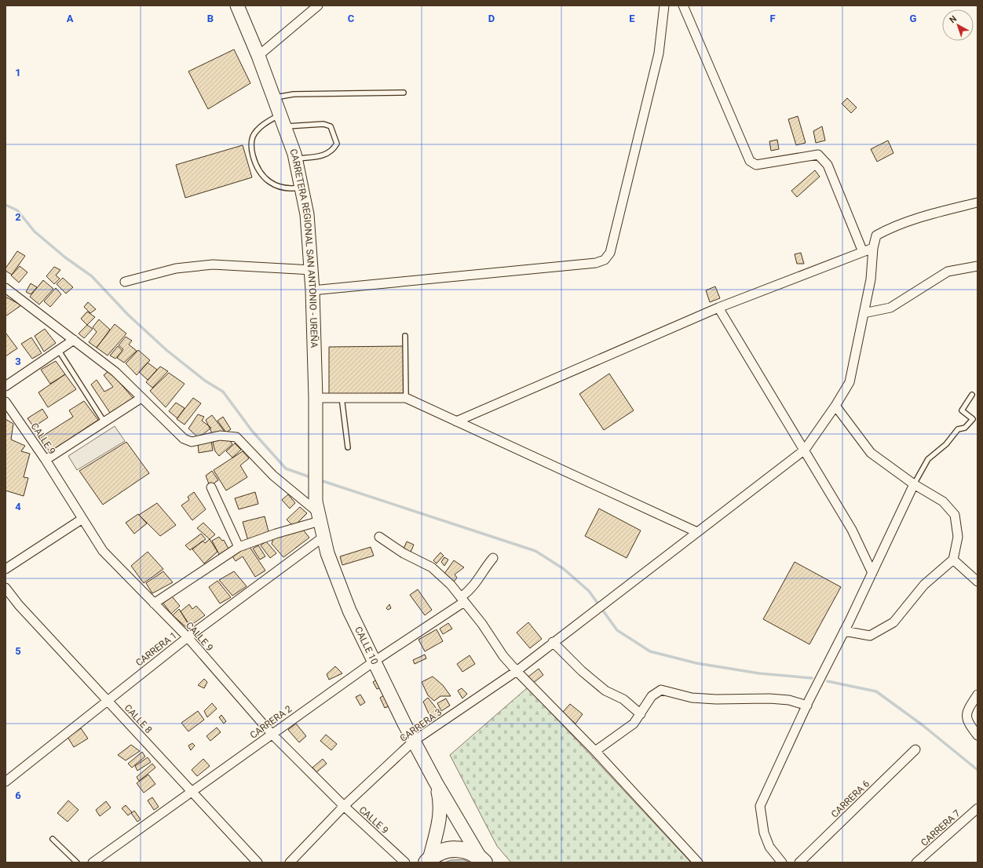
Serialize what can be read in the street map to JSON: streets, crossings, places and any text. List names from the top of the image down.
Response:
{
  "streets": {
    "main road": ["CARRETERA REGIONAL SAN ANTONIO - UREÑA", "CALLE 10"],
    "street": [
      "CALLE 9",
      "CARRERA 1",
      "CALLE 8",
      "CARRERA 2",
      "CARRERA 3",
      "CARRERA 6",
      "CARRERA 7"
    ]
  },
  "crossings": [
    ["CARRETERA REGIONAL SAN ANTONIO - UREÑA", "CALLE 10"],
    ["CALLE 9", "CARRERA 1"],
    ["CALLE 9", "CARRERA 2"],
    ["CALLE 9", "CARRERA 3"],
    ["CALLE 10", "CARRERA 1"],
    ["CALLE 10", "CARRERA 2"],
    ["CALLE 10", "CARRERA 3"],
    ["CARRERA 1", "CALLE 8"],
    ["CALLE 8", "CARRERA 2"]
  ],
  "north": "top left",
  "grid": {
    "columns": [
      "A",
      "B",
      "C",
      "D",
      "E",
      "F",
      "G"
    ],
    "rows": [
      "1",
      "2",
      "3",
      "4",
      "5",
      "6"
    ]
  }
}
